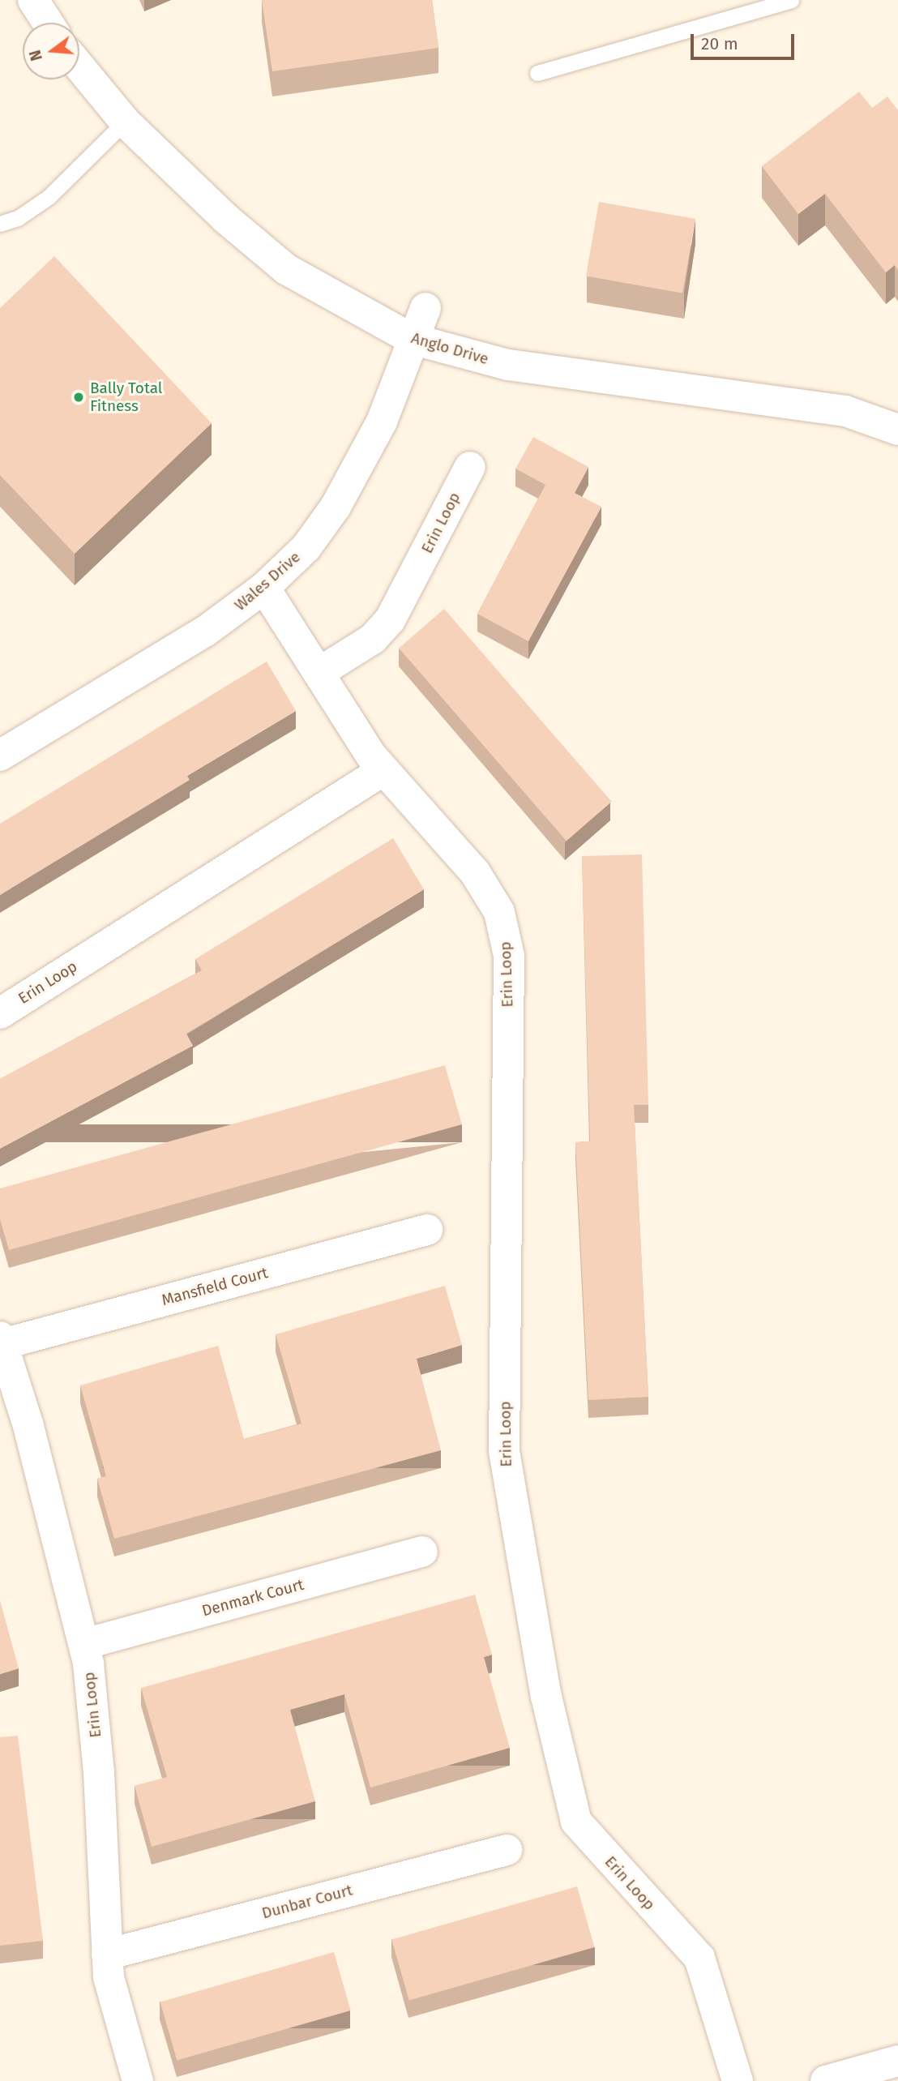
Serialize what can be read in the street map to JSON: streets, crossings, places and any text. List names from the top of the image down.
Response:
{
  "streets": {
    "street": [
      "Anglo Drive",
      "Erin Loop",
      "Wales Drive",
      "Mansfield Court",
      "Denmark Court",
      "Dunbar Court"
    ]
  },
  "crossings": [
    ["Anglo Drive", "Wales Drive"],
    ["Erin Loop", "Wales Drive"],
    ["Erin Loop", "Mansfield Court"],
    ["Erin Loop", "Denmark Court"],
    ["Erin Loop", "Dunbar Court"]
  ],
  "places": ["Bally Total Fitness"],
  "scale_bar": "20 m",
  "north": "left"
}
